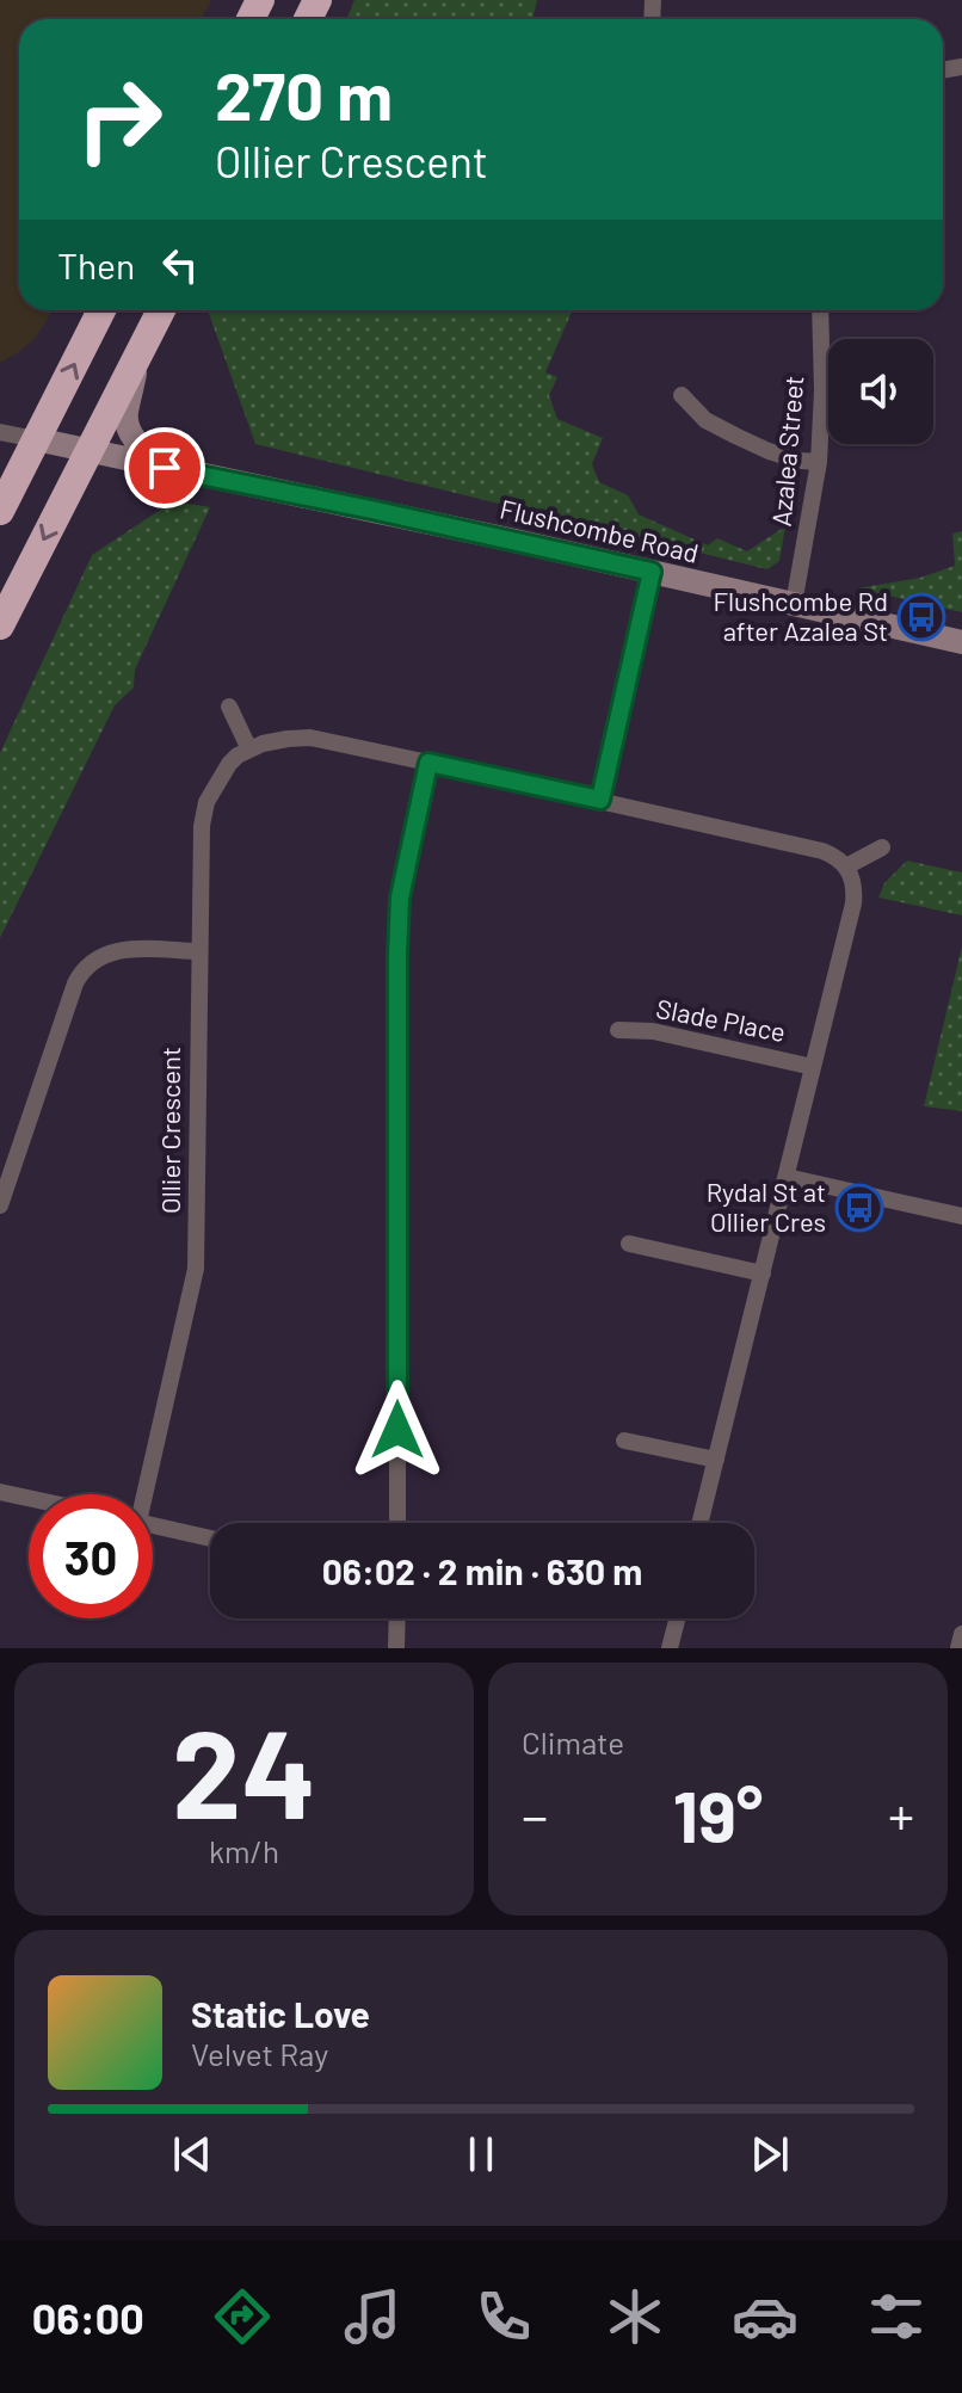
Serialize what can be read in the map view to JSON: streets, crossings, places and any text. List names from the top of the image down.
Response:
{
  "streets": {
    "street": [
      "Azalea Street",
      "Flushcombe Road",
      "Slade Place",
      "Ollier Crescent"
    ]
  },
  "crossings": [
    ["Azalea Street", "Flushcombe Road"]
  ],
  "places": {
    "bus stop": ["Flushcombe Rd after Azalea St", "Rydal St at Ollier Cres"]
  },
  "page": {
    "turn": ["270 m", "Ollier Crescent"],
    "then": "Then",
    "limit": "30",
    "trip": "06:02 · 2 min · 630 m",
    "tile": [
      ["24", "km/h"],
      "Climate"
    ],
    "heat": ["−", "19°", "+"],
    "song": ["Static Love", "Velvet Ray"],
    "tabs": "06:00"
  }
}
